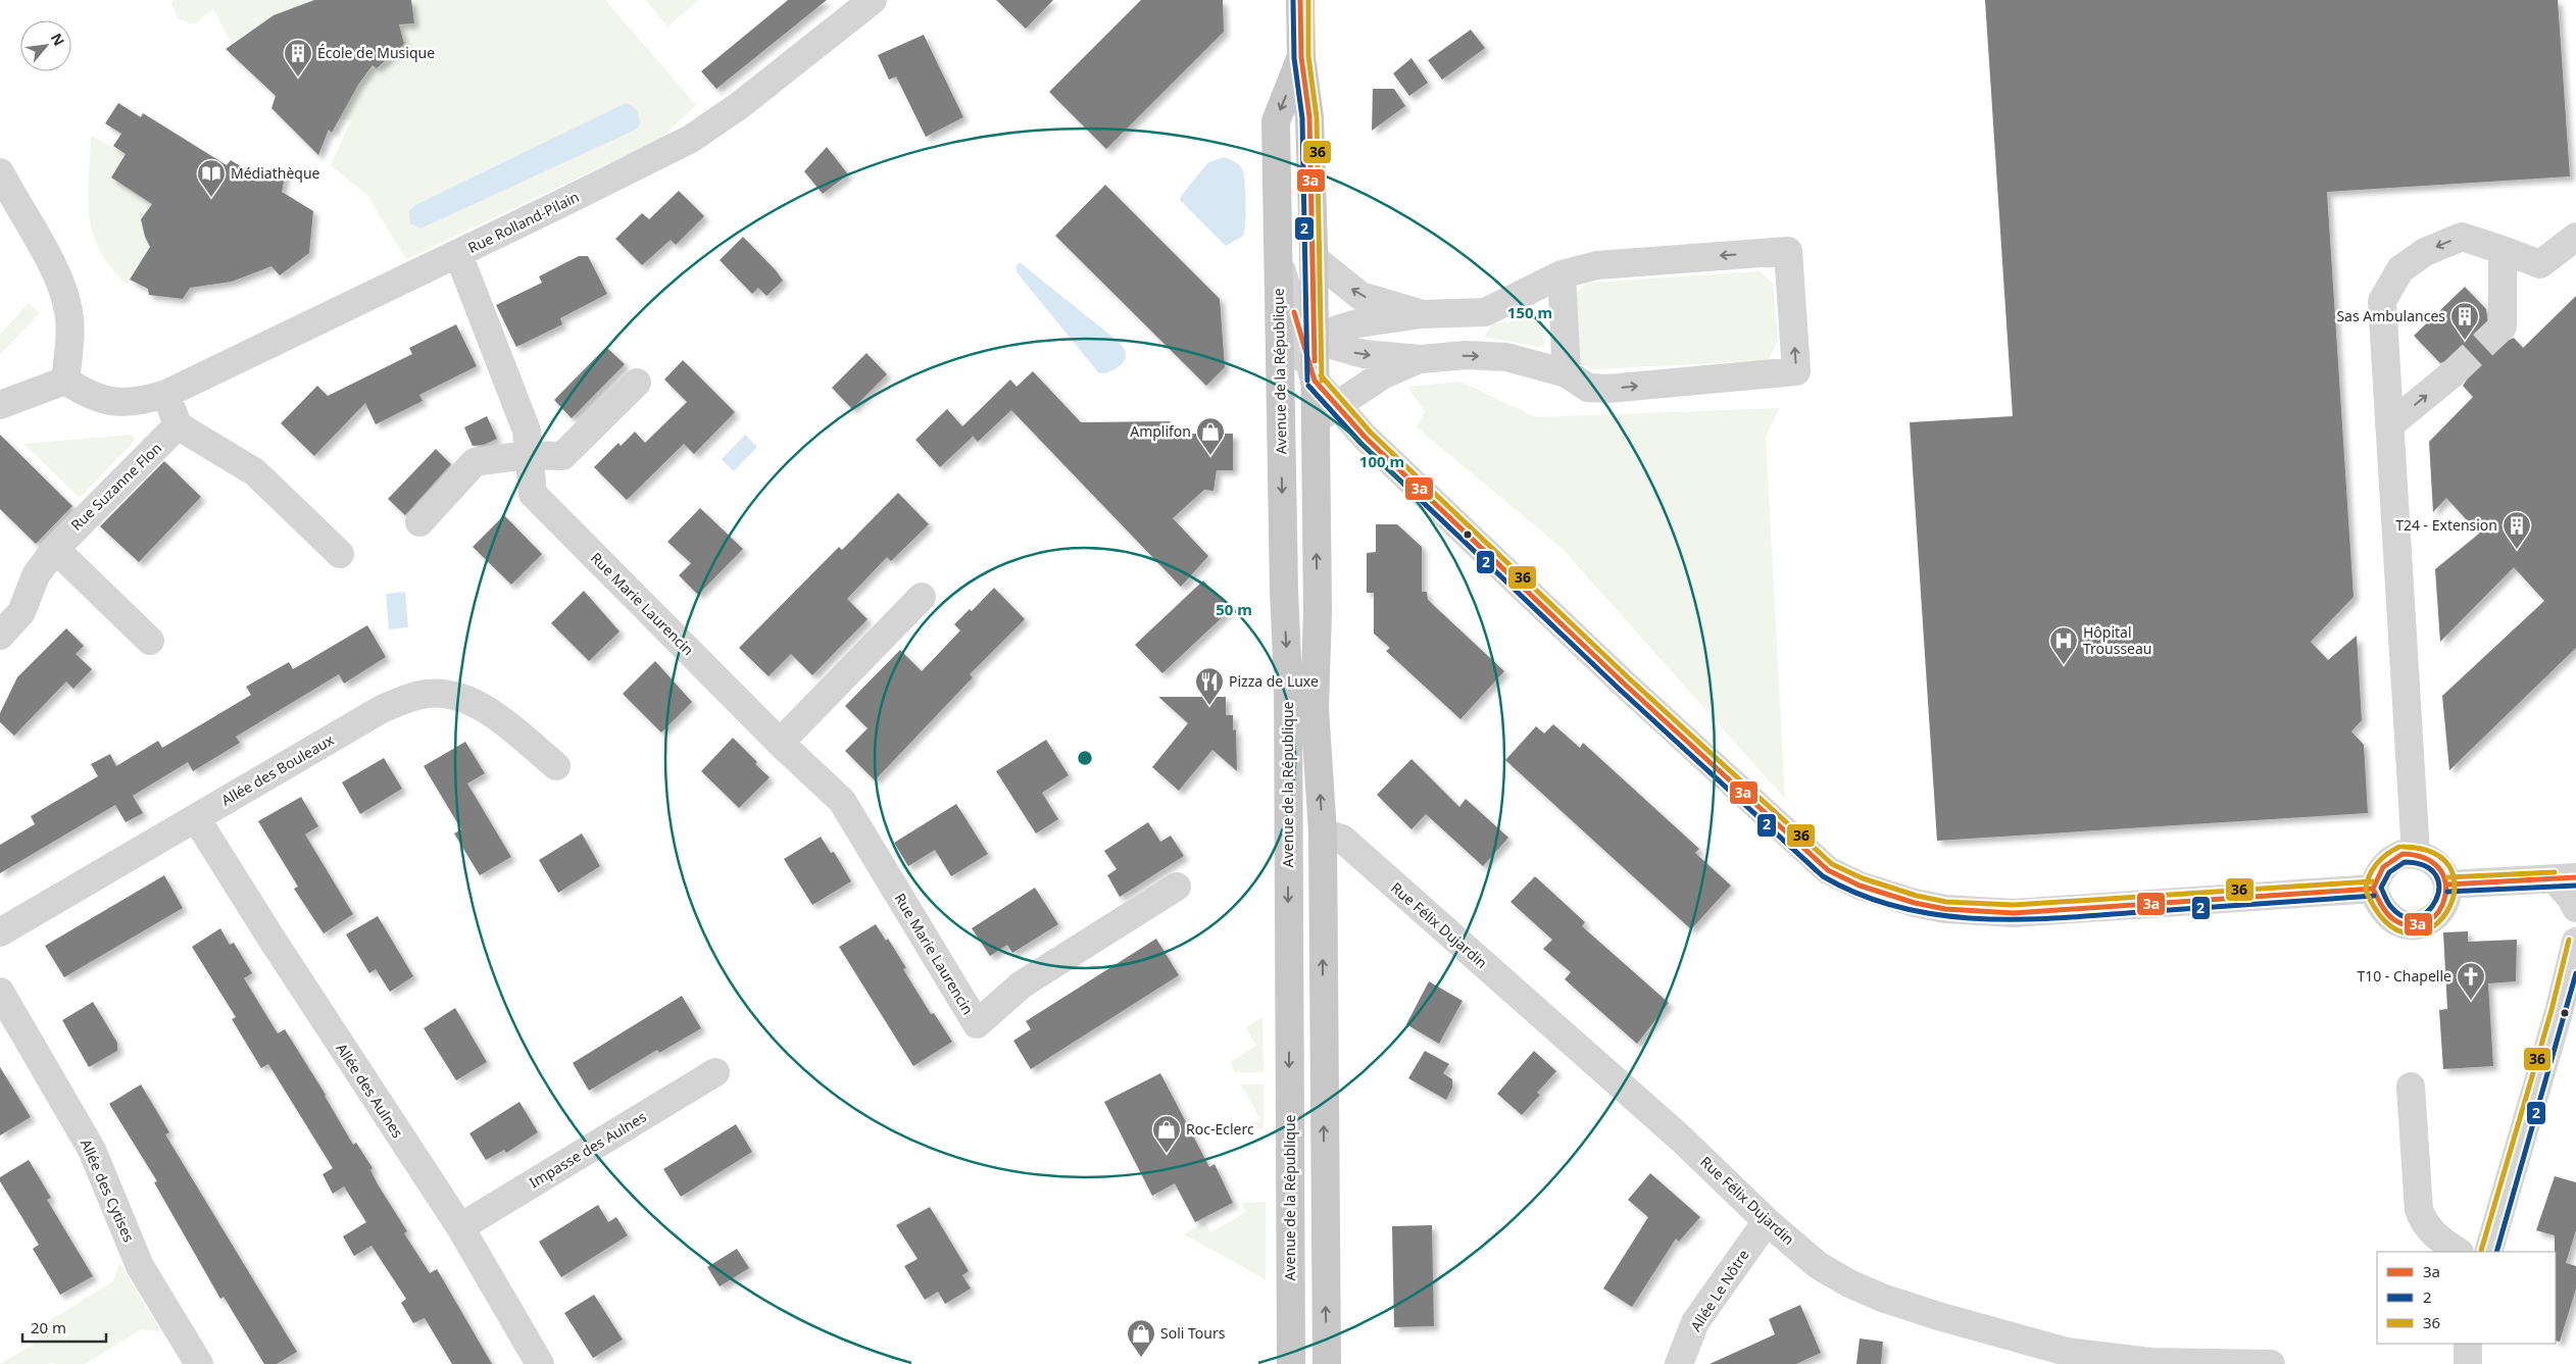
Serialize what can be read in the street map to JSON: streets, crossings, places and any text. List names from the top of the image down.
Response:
{
  "streets": {
    "main road": ["Avenue de la République"],
    "street": [
      "Rue Rolland-Pilain",
      "Rue Suzanne Flon",
      "Rue Marie Laurencin",
      "Allée des Bouleaux",
      "Rue Félix Dujardin",
      "Allée des Aulnes",
      "Impasse des Aulnes",
      "Allée des Cytises",
      "Allée Le Nôtre"
    ]
  },
  "crossings": [
    ["Rue Rolland-Pilain", "Rue Marie Laurencin"],
    ["Avenue de la République", "Rue Félix Dujardin"],
    ["Allée des Bouleaux", "Allée des Aulnes"],
    ["Rue Félix Dujardin", "Allée Le Nôtre"],
    ["Allée des Aulnes", "Impasse des Aulnes"]
  ],
  "places": {
    "building": ["École de Musique", "Sas Ambulances", "T24 - Extension"],
    "library": ["Médiathèque"],
    "shop": ["Amplifon", "Roc-Eclerc", "Soli Tours"],
    "hospital": ["Hôpital Trousseau"],
    "restaurant": ["Pizza de Luxe"],
    "church": ["T10 - Chapelle"]
  },
  "lines": ["transit line 3a", "transit line 2", "transit line 36"],
  "legend": ["3a", "2", "36"],
  "scale_bar": "20 m",
  "north": "top right",
  "rings": ["150 m", "100 m", "50 m"]
}
